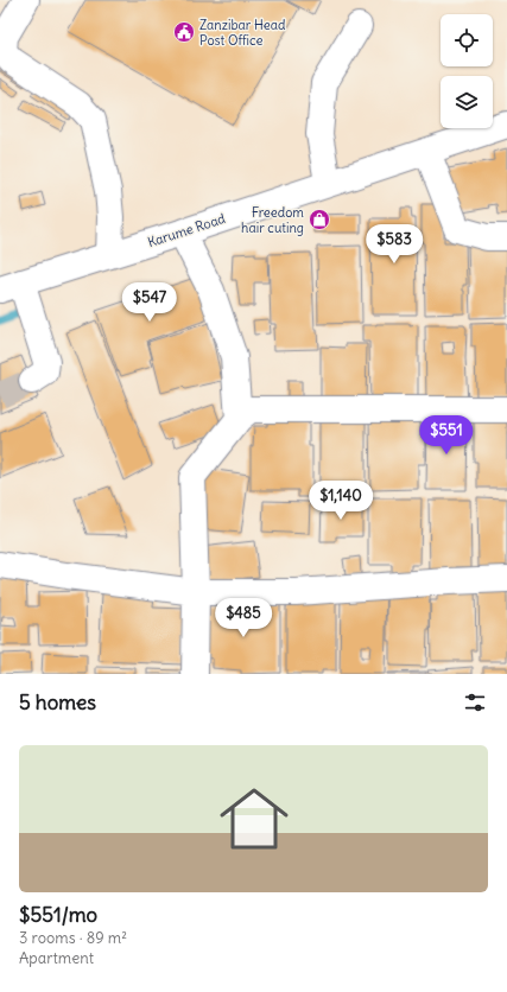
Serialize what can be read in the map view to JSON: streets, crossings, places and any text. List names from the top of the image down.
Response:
{
  "streets": {
    "street": ["Karume Road"]
  },
  "places": {
    "public building": ["Zanzibar Head Post Office"],
    "shop": ["Freedom hair cuting"]
  },
  "page": {
    "price": [
      "$583",
      "$547",
      "$551",
      "$1,140",
      "$485"
    ],
    "heading": "5 homes",
    "list": [
      {
        "name": "$551/mo",
        "note": "3 rooms · 89 m² · Apartment"
      }
    ]
  }
}
